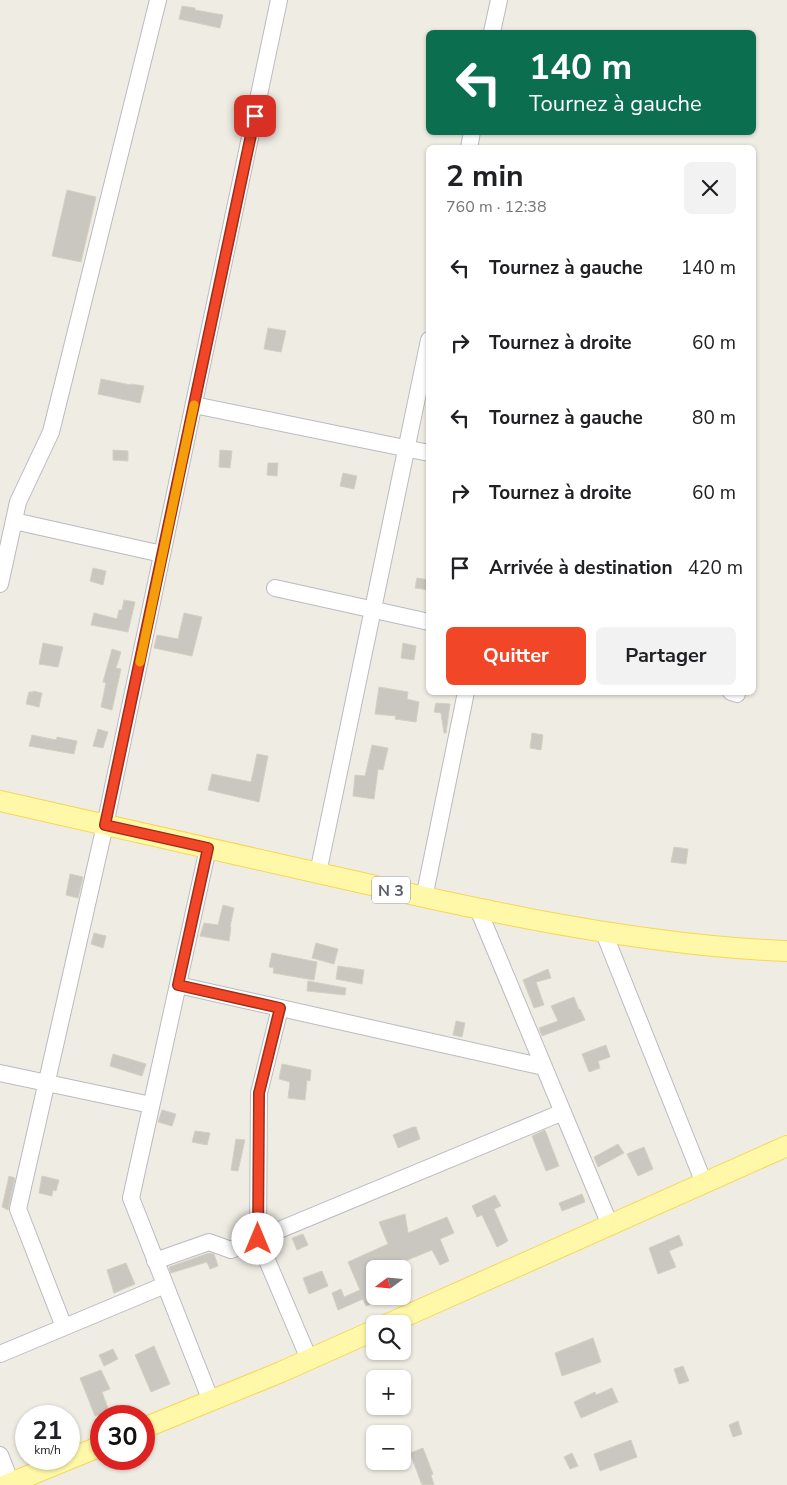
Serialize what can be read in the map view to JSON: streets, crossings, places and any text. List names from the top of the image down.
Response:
{
  "streets": {
    "main road": ["N 3"]
  },
  "north": "left",
  "page": {
    "turn": ["140 m", "Tournez à gauche"],
    "heading": ["2 min", "760 m · 12:38"],
    "list": [
      {
        "name": "Tournez à gauche",
        "value": "140 m"
      },
      {
        "name": "Tournez à droite",
        "value": "60 m"
      },
      {
        "name": "Tournez à gauche",
        "value": "80 m"
      },
      {
        "name": "Tournez à droite",
        "value": "60 m"
      },
      {
        "name": "Arrivée à destination",
        "value": "420 m"
      }
    ],
    "buttons": ["Quitter", "Partager"],
    "map_buttons": ["+", "−"],
    "speed": "21 km/h",
    "limit": "30"
  }
}
